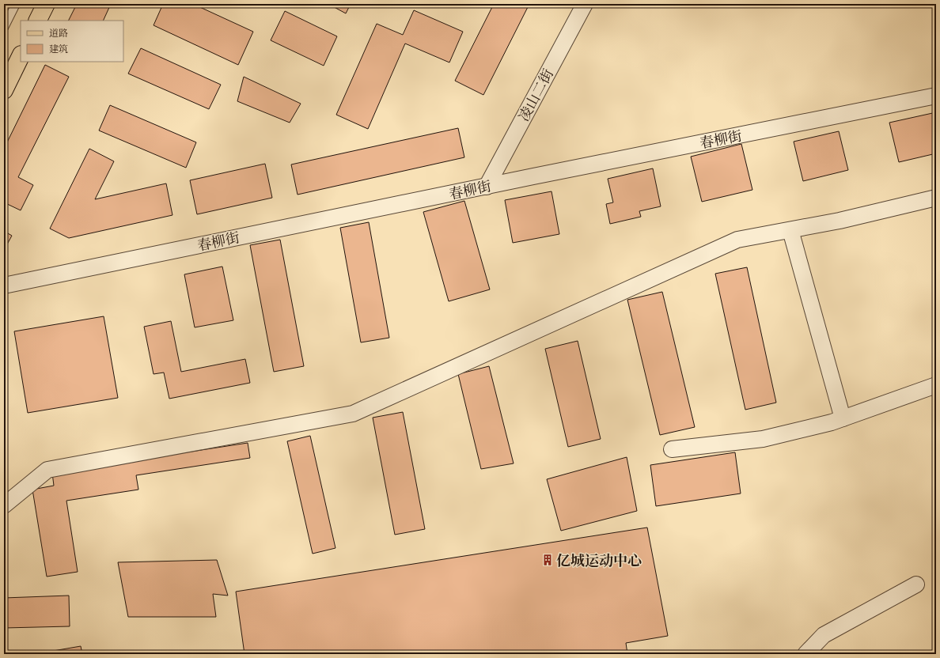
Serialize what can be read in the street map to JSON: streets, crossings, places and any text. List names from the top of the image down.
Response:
{
  "streets": {
    "street": ["凌山二街", "春柳街"]
  },
  "crossings": [
    ["凌山二街", "春柳街"]
  ],
  "places": {
    "building": ["亿城运动中心"]
  },
  "legend": ["道路", "建筑"]
}
